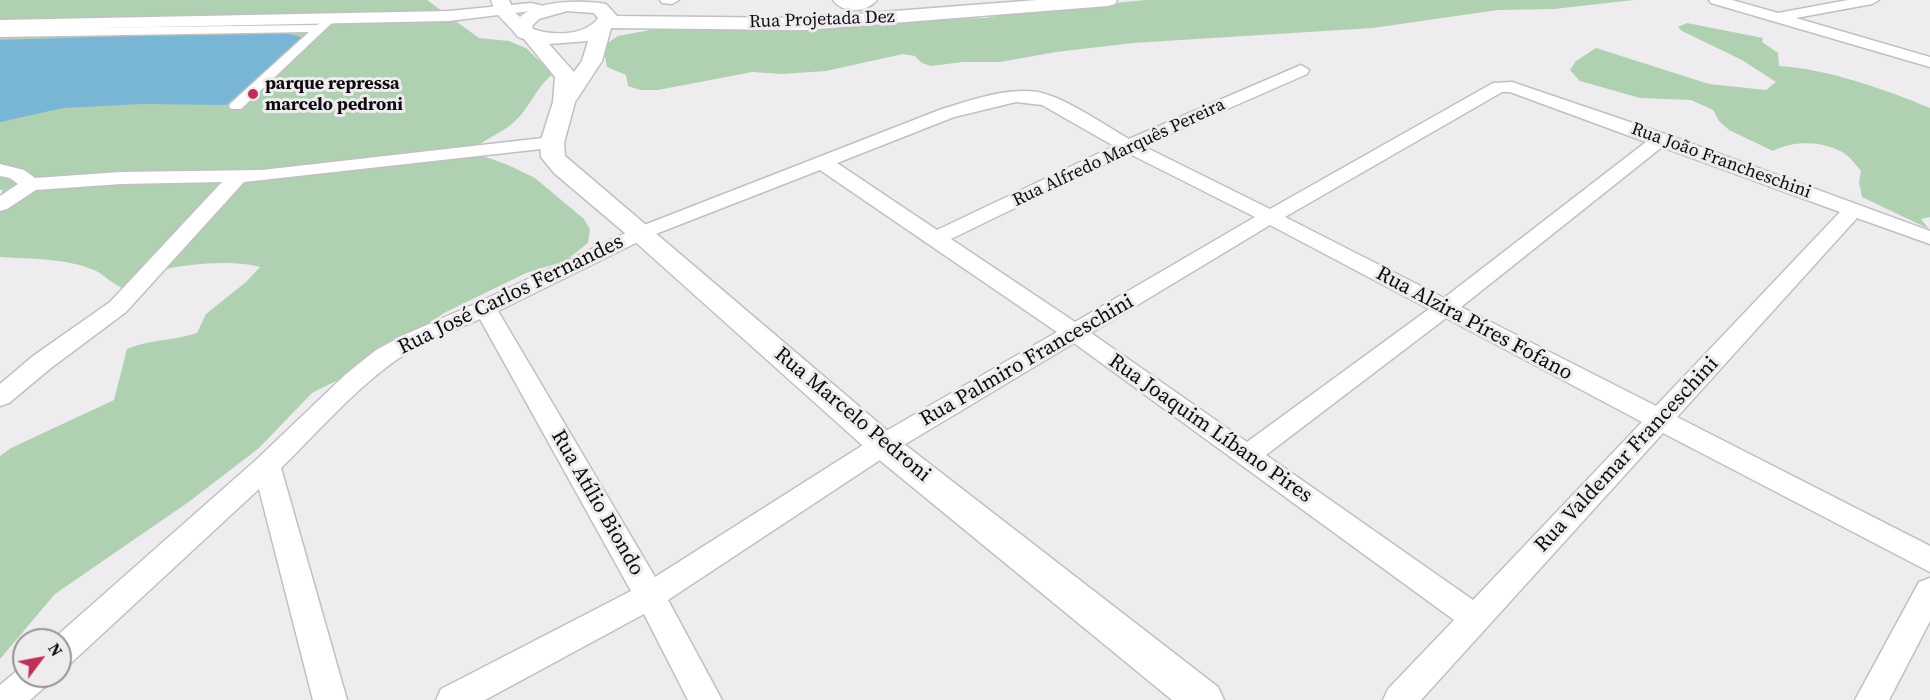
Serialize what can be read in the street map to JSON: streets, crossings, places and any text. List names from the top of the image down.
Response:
{
  "streets": {
    "street": [
      "Rua Projetada Dez",
      "Rua Alfredo Marquês Pereira",
      "Rua João Francheschini",
      "Rua José Carlos Fernandes",
      "Rua Alzira Píres Fofano",
      "Rua Palmiro Franceschini",
      "Rua Marcelo Pedroni",
      "Rua Joaquim Líbano Pires",
      "Rua Valdemar Franceschini",
      "Rua Atílio Biondo"
    ]
  },
  "crossings": [
    ["Rua Alfredo Marquês Pereira", "Rua Alzira Píres Fofano"],
    ["Rua Alfredo Marquês Pereira", "Rua Joaquim Líbano Pires"],
    ["Rua João Francheschini", "Rua Palmiro Franceschini"],
    ["Rua João Francheschini", "Rua Valdemar Franceschini"],
    ["Rua José Carlos Fernandes", "Rua Alzira Píres Fofano"],
    ["Rua José Carlos Fernandes", "Rua Marcelo Pedroni"],
    ["Rua José Carlos Fernandes", "Rua Joaquim Líbano Pires"],
    ["Rua José Carlos Fernandes", "Rua Atílio Biondo"],
    ["Rua Alzira Píres Fofano", "Rua Palmiro Franceschini"],
    ["Rua Alzira Píres Fofano", "Rua Valdemar Franceschini"],
    ["Rua Palmiro Franceschini", "Rua Marcelo Pedroni"],
    ["Rua Palmiro Franceschini", "Rua Joaquim Líbano Pires"],
    ["Rua Palmiro Franceschini", "Rua Atílio Biondo"],
    ["Rua Joaquim Líbano Pires", "Rua Valdemar Franceschini"]
  ],
  "places": ["parque repressa marcelo pedroni"],
  "north": "top right"
}
